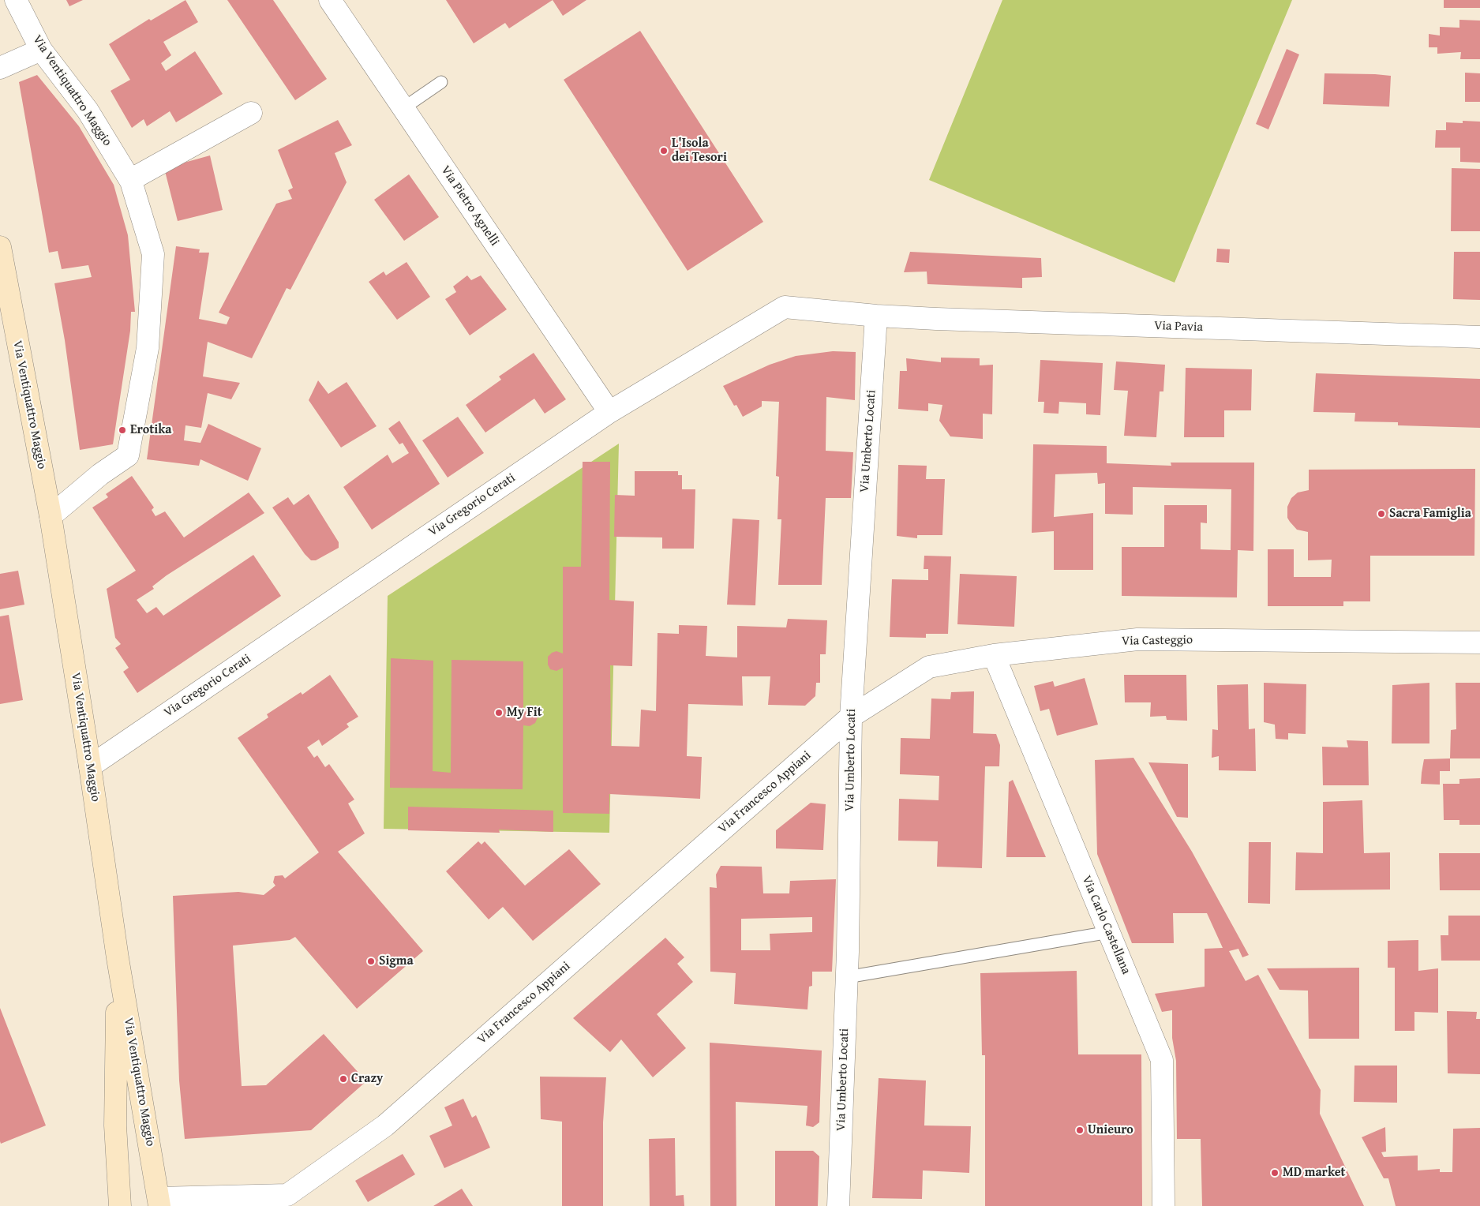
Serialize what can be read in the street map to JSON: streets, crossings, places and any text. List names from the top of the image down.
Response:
{
  "streets": {
    "main road": ["Via Ventiquattro Maggio"],
    "street": [
      "Via Pietro Agnelli",
      "Via Pavia",
      "Via Umberto Locati",
      "Via Gregorio Cerati",
      "Via Casteggio",
      "Via Francesco Appiani",
      "Via Carlo Castellana"
    ]
  },
  "crossings": [
    ["Via Ventiquattro Maggio", "Via Gregorio Cerati"],
    ["Via Ventiquattro Maggio", "Via Francesco Appiani"],
    ["Via Pietro Agnelli", "Via Gregorio Cerati"],
    ["Via Pavia", "Via Umberto Locati"],
    ["Via Pavia", "Via Gregorio Cerati"],
    ["Via Umberto Locati", "Via Gregorio Cerati"],
    ["Via Umberto Locati", "Via Casteggio"],
    ["Via Umberto Locati", "Via Francesco Appiani"],
    ["Via Casteggio", "Via Francesco Appiani"],
    ["Via Casteggio", "Via Carlo Castellana"]
  ],
  "places": [
    "L'Isola dei Tesori",
    "Erotika",
    "Sacra Famiglia",
    "My Fit",
    "Sigma",
    "Crazy",
    "Unieuro",
    "MD market"
  ]
}
